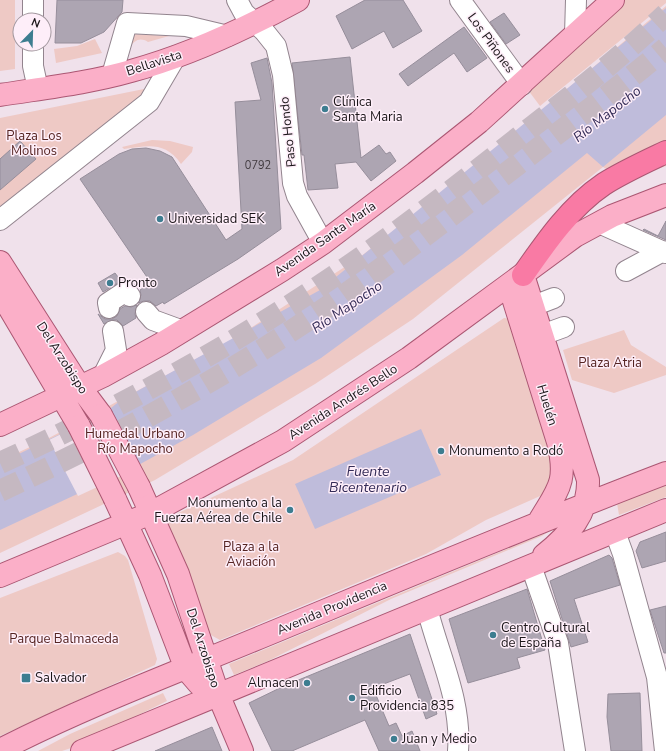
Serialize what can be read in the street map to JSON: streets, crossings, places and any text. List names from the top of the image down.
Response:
{
  "streets": {
    "main road": [
      "Bellavista",
      "Avenida Santa María",
      "Del Arzobispo",
      "Avenida Andrés Bello",
      "Huelén",
      "Avenida Providencia"
    ],
    "street": ["Los Piñones", "Paso Hondo"]
  },
  "crossings": [
    ["Los Piñones", "Avenida Santa María"],
    ["Bellavista", "Paso Hondo"],
    ["Paso Hondo", "Avenida Santa María"],
    ["Avenida Santa María", "Del Arzobispo"],
    ["Del Arzobispo", "Avenida Andrés Bello"],
    ["Del Arzobispo", "Avenida Providencia"],
    ["Avenida Andrés Bello", "Huelén"],
    ["Huelén", "Avenida Providencia"]
  ],
  "water": ["Río Mapocho", "Fuente Bicentenario"],
  "parks": [
    "Plaza Los Molinos",
    "Plaza Atria",
    "Humedal Urbano Río Mapocho",
    "Plaza a la Aviación",
    "Parque Balmaceda"
  ],
  "places": {
    "other": [
      "Clínica Santa Maria",
      "Universidad SEK",
      "Pronto",
      "Monumento a Rodó",
      "Monumento a la Fuerza Aérea de Chile",
      "Centro Cultural de España",
      "Almacen",
      "Edificio Providencia 835",
      "Juan y Medio"
    ],
    "transit": ["Salvador"]
  },
  "house_numbers": ["0792"],
  "north": "top right"
}
